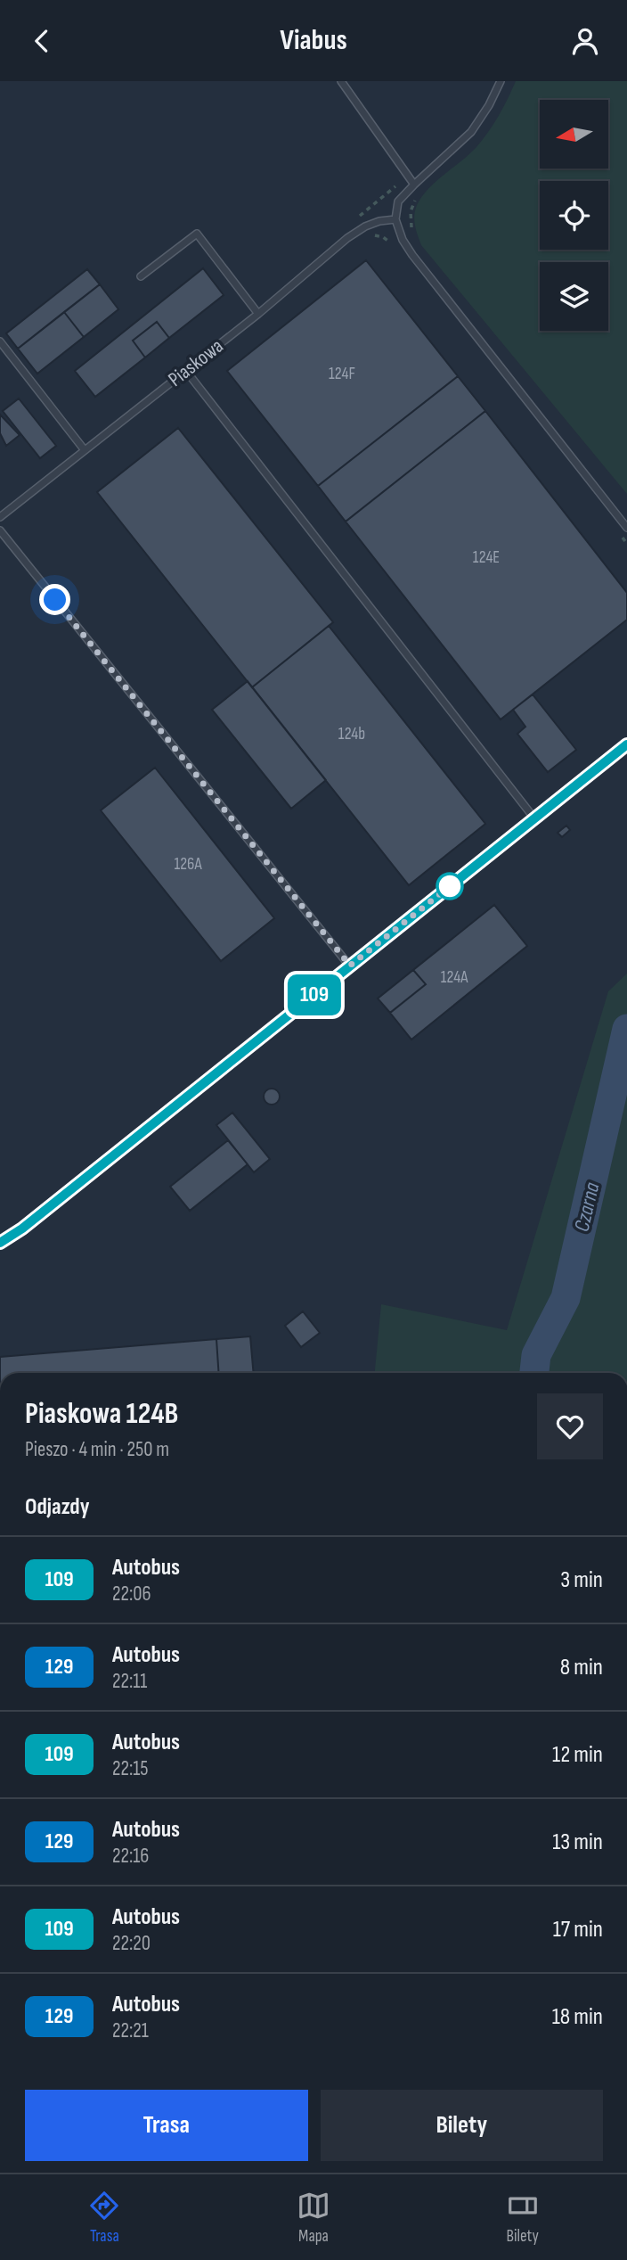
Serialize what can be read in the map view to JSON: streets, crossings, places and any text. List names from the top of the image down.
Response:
{
  "streets": {
    "lane": ["Piaskowa"]
  },
  "water": ["Czarna"],
  "lines": ["bus line 109"],
  "house_numbers": [
    "124F",
    "124E",
    "124b",
    "126A",
    "124A"
  ],
  "north": "left",
  "page": {
    "header": "Viabus",
    "on_map": "109",
    "heading": [
      ["Piaskowa 124B", "Pieszo · 4 min · 250 m"],
      "Odjazdy"
    ],
    "list": [
      {
        "mark": "109",
        "name": "Autobus",
        "note": "22:06",
        "value": "3 min"
      },
      {
        "mark": "129",
        "name": "Autobus",
        "note": "22:11",
        "value": "8 min"
      },
      {
        "mark": "109",
        "name": "Autobus",
        "note": "22:15",
        "value": "12 min"
      },
      {
        "mark": "129",
        "name": "Autobus",
        "note": "22:16",
        "value": "13 min"
      },
      {
        "mark": "109",
        "name": "Autobus",
        "note": "22:20",
        "value": "17 min"
      },
      {
        "mark": "129",
        "name": "Autobus",
        "note": "22:21",
        "value": "18 min"
      }
    ],
    "buttons": ["Trasa", "Bilety"],
    "tabs": ["Trasa", "Mapa", "Bilety"]
  }
}
